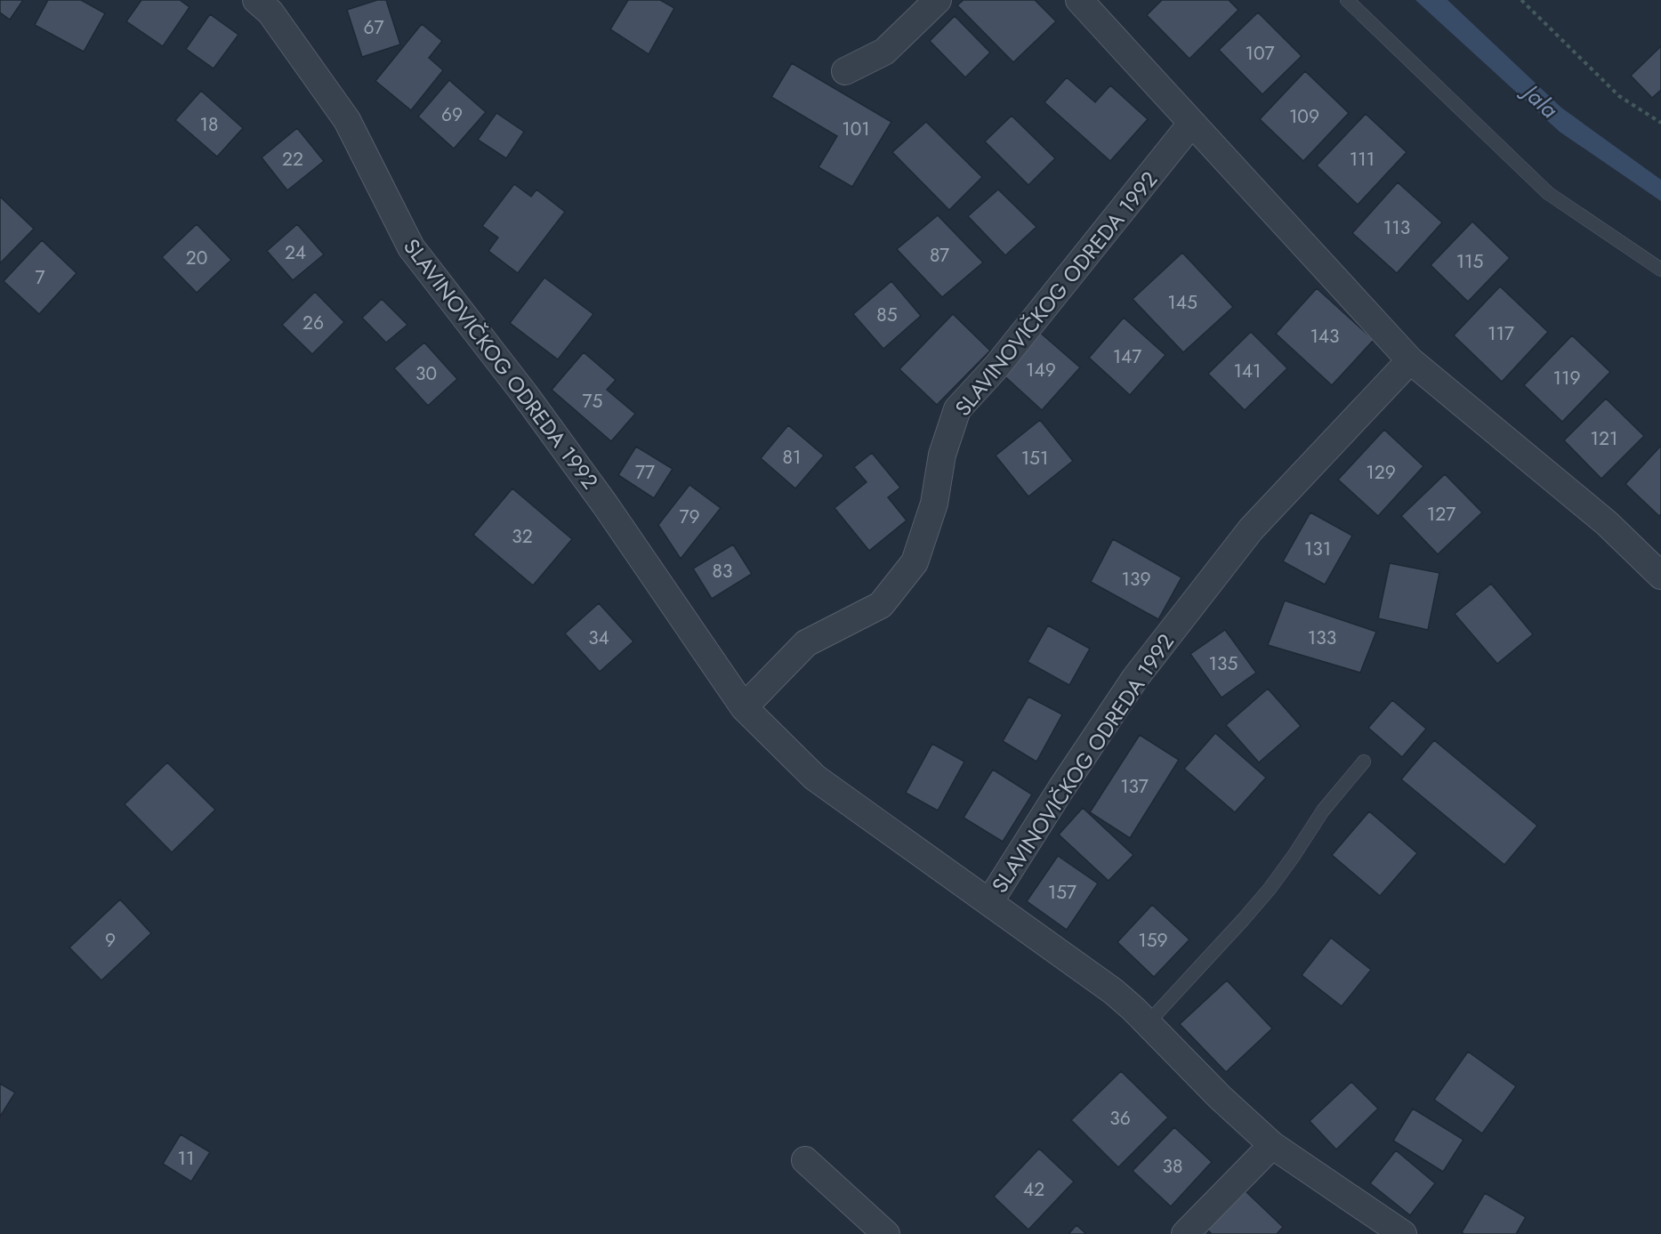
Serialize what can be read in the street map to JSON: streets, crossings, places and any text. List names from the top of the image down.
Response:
{
  "streets": {
    "street": ["SLAVINOVIČKOG ODREDA 1992"]
  },
  "water": ["Jala"],
  "house_numbers": [
    "67",
    "107",
    "69",
    "109",
    "18",
    "101",
    "22",
    "111",
    "113",
    "24",
    "87",
    "20",
    "115",
    "7",
    "145",
    "85",
    "26",
    "117",
    "143",
    "147",
    "149",
    "141",
    "30",
    "119",
    "75",
    "121",
    "81",
    "151",
    "77",
    "129",
    "127",
    "79",
    "32",
    "131",
    "83",
    "139",
    "34",
    "133",
    "135",
    "137",
    "157",
    "9",
    "159",
    "36",
    "11",
    "38",
    "42"
  ]
}
